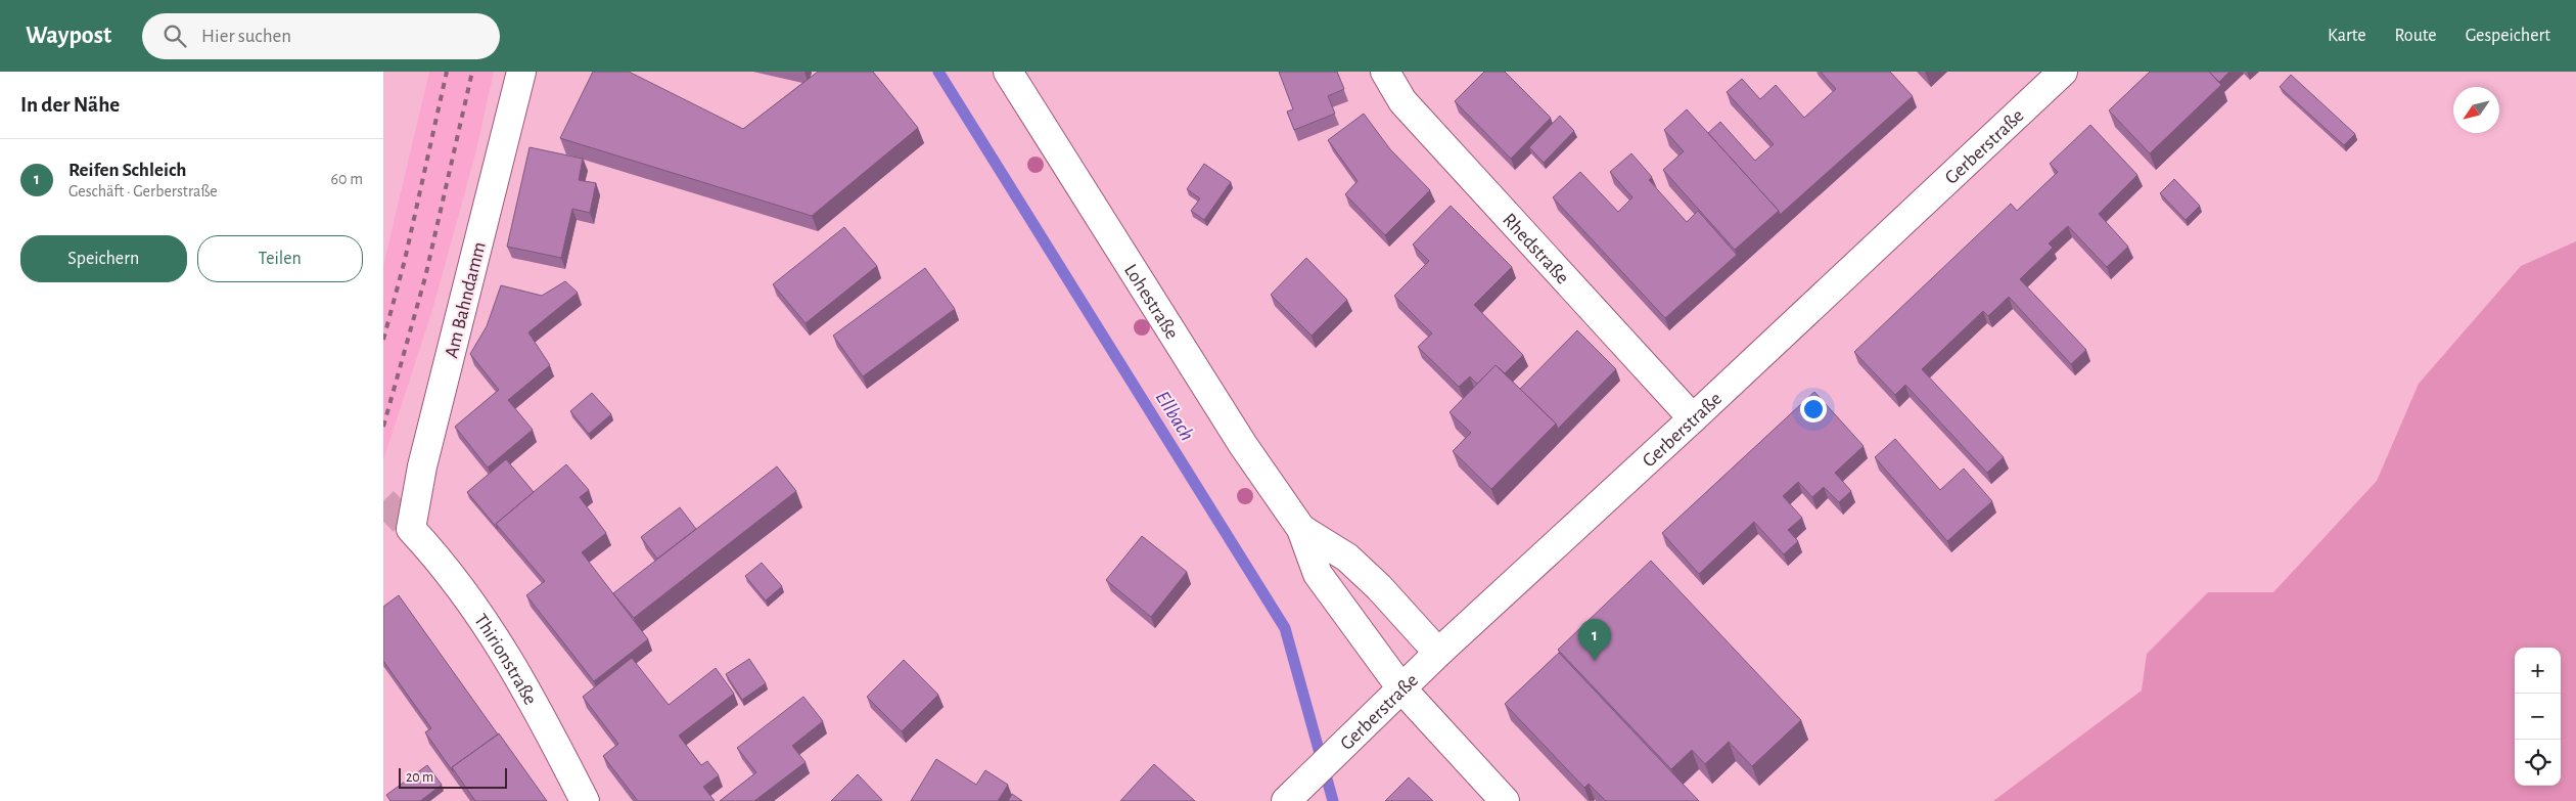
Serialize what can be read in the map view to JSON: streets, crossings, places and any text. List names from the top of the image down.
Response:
{
  "streets": {
    "street": [
      "Gerberstraße",
      "Rhedstraße",
      "Am Bahndamm",
      "Lohestraße",
      "Thirionstraße"
    ]
  },
  "crossings": [
    ["Gerberstraße", "Rhedstraße"],
    ["Gerberstraße", "Lohestraße"],
    ["Am Bahndamm", "Thirionstraße"]
  ],
  "water": ["Ellbach"],
  "scale_bar": "20 m",
  "north": "bottom left",
  "page": {
    "header": "Waypost",
    "search": "Hier suchen",
    "nav": ["Karte", "Route", "Gespeichert"],
    "heading": "In der Nähe",
    "list": [
      {
        "mark": "1",
        "name": "Reifen Schleich",
        "note": "Geschäft · Gerberstraße",
        "value": "60 m"
      }
    ],
    "buttons": ["Speichern", "Teilen"],
    "pins": "1",
    "map_buttons": ["+", "−"],
    "scale": "20 m"
  }
}
